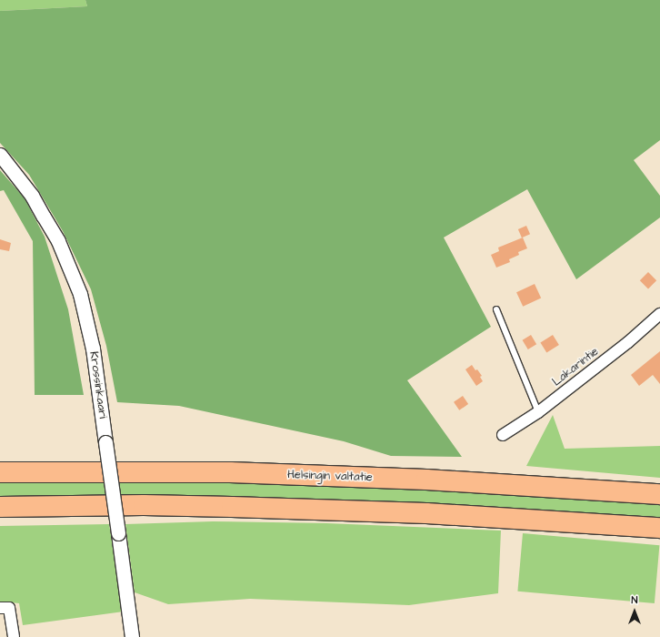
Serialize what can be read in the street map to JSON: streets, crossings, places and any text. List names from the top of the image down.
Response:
{
  "streets": {
    "highway": ["Helsingin valtatie"],
    "street": ["Lakarintie", "Krossinkaari"]
  },
  "north": "top"
}
